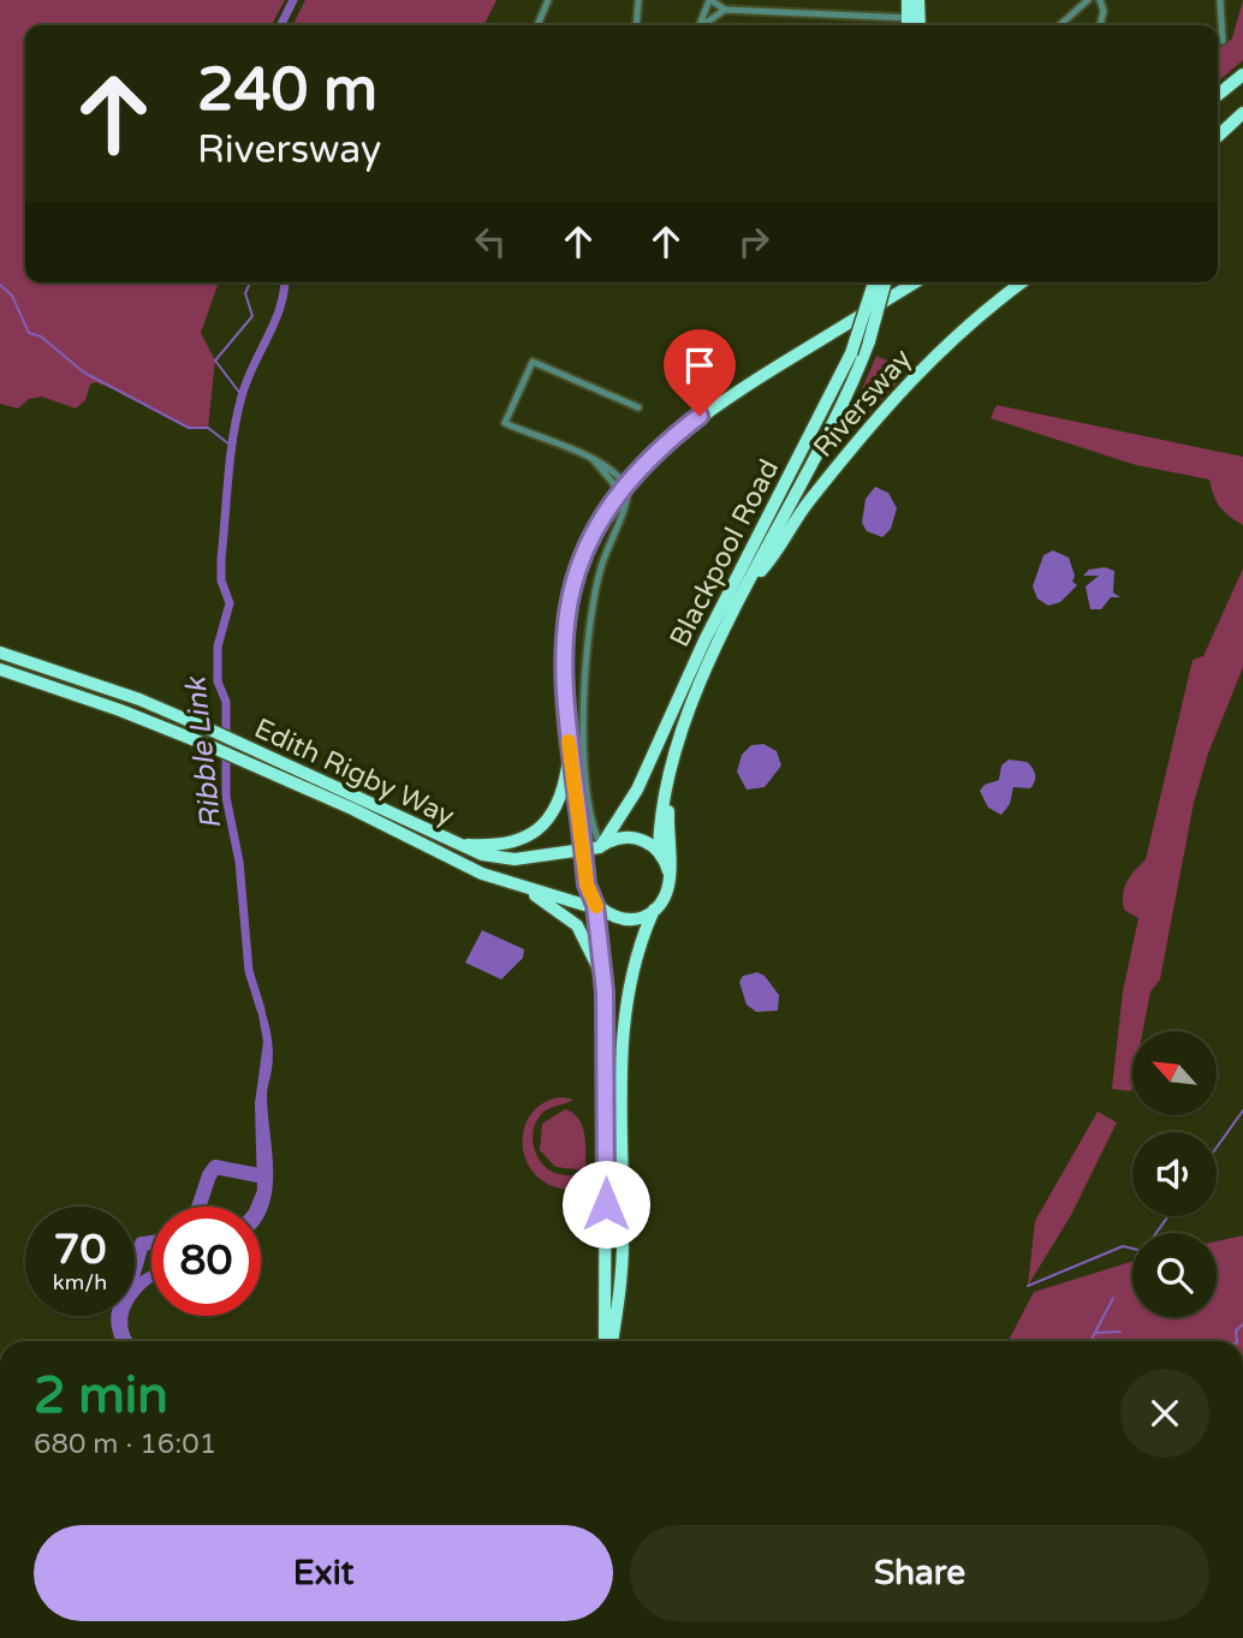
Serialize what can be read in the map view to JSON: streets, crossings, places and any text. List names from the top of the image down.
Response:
{
  "streets": {
    "highway": ["Riversway", "Blackpool Road", "Edith Rigby Way"]
  },
  "crossings": [
    ["Riversway", "Blackpool Road"],
    ["Riversway", "Edith Rigby Way"],
    ["Blackpool Road", "Edith Rigby Way"]
  ],
  "water": ["Ribble Link"],
  "north": "top left",
  "page": {
    "turn": ["240 m", "Riversway"],
    "speed": "70 km/h",
    "limit": "80",
    "heading": ["2 min", "680 m · 16:01"],
    "buttons": ["Exit", "Share"]
  }
}
